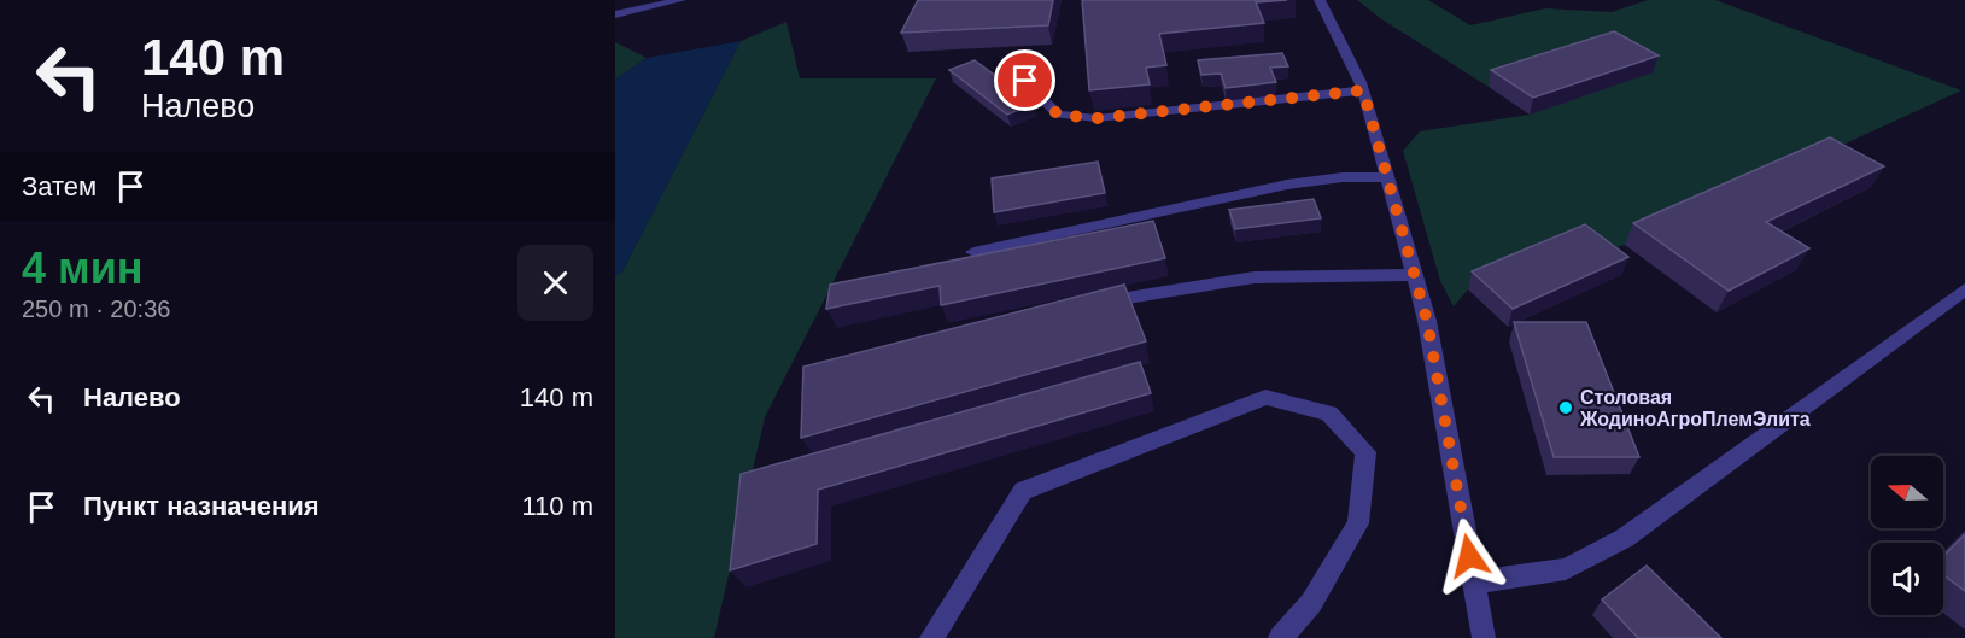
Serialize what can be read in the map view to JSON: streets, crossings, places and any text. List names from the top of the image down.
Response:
{
  "places": ["Столовая ЖодиноАгроПлемЭлита"],
  "north": "left",
  "page": {
    "turn": ["140 m", "Налево"],
    "then": "Затем",
    "heading": ["4 мин", "250 m · 20:36"],
    "list": [
      {
        "name": "Налево",
        "value": "140 m"
      },
      {
        "name": "Пункт назначения",
        "value": "110 m"
      }
    ]
  }
}
